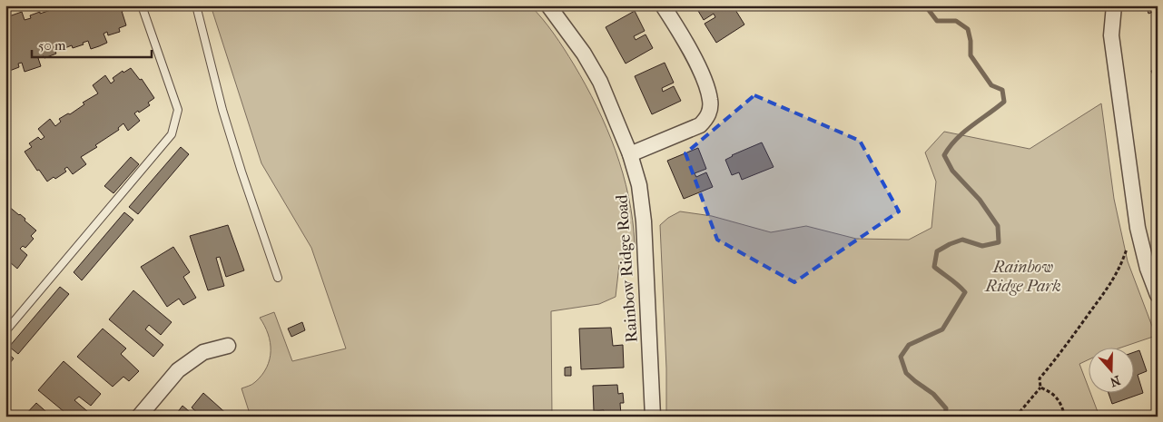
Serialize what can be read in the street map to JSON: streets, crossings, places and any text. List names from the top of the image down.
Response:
{
  "streets": {
    "street": ["Rainbow Ridge Road"]
  },
  "parks": ["Rainbow Ridge Park"],
  "scale_bar": "50 m",
  "north": "bottom"
}
